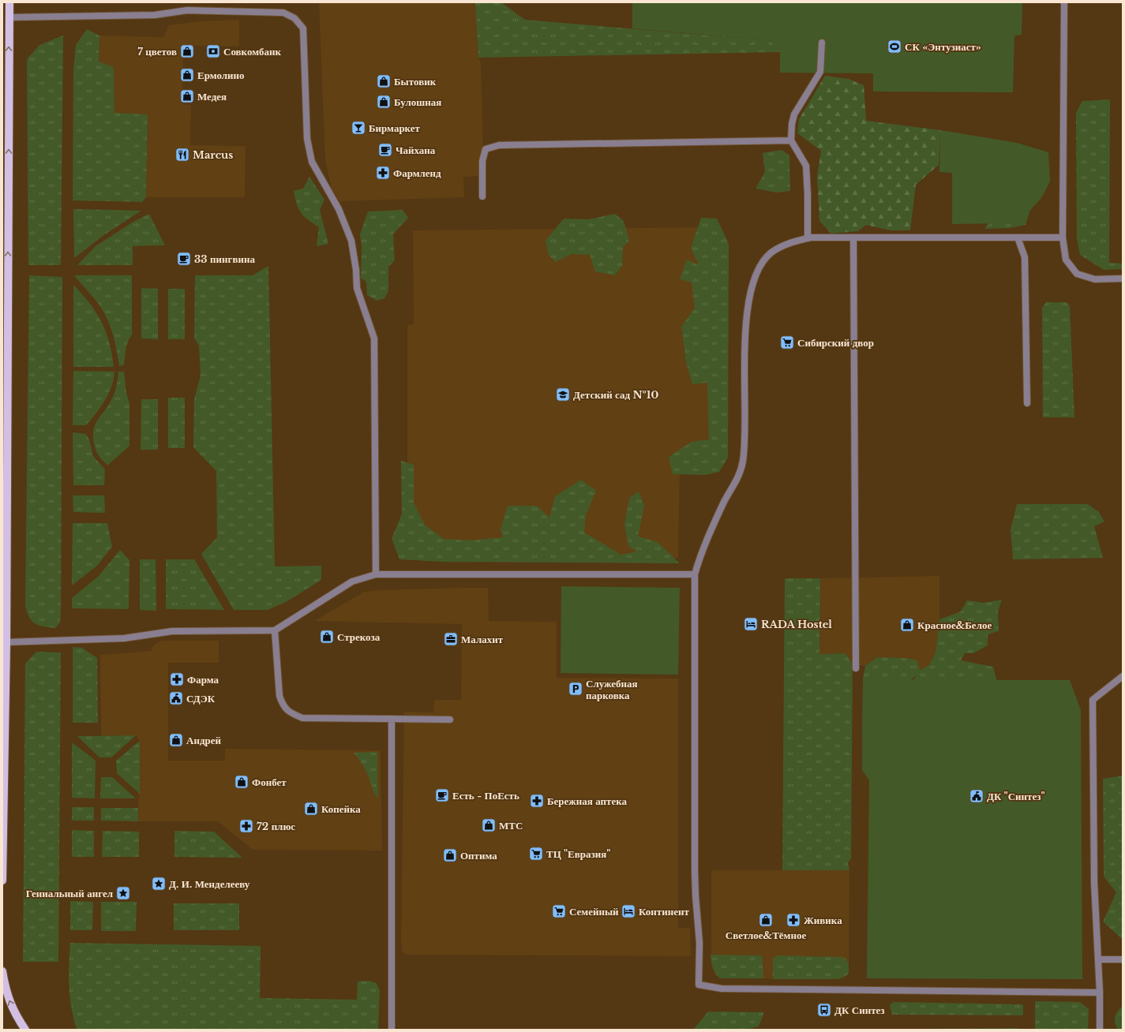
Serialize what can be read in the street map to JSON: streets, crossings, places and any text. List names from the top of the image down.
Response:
{
  "places": {
    "sports": ["СК «Энтузиаст»"],
    "shop": [
      "7 цветов",
      "Ермолино",
      "Бытовик",
      "Медея",
      "Булошная",
      "Красное&Белое",
      "Стрекоза",
      "Андрей",
      "Фонбет",
      "Копейка",
      "МТС",
      "Оптима",
      "Светлое&Тёмное"
    ],
    "bank": ["Совкомбанк"],
    "bar": ["Бирмаркет"],
    "cafe": ["Чайхана", "33 пингвина", "Есть - ПоЕсть"],
    "restaurant": ["Marcus"],
    "pharmacy": [
      "Фармленд",
      "Фарма",
      "Бережная аптека",
      "72 плюс",
      "Живика"
    ],
    "supermarket": ["Сибирский двор", "ТЦ \"Евразия\"", "Семейный"],
    "school or university": ["Детский сад №10"],
    "hotel": ["RADA Hostel", "Континент"],
    "office": ["Малахит"],
    "parking": ["Служебная парковка"],
    "public building": ["СДЭК", "ДК \"Синтез\""],
    "place": ["Д. И. Менделееву", "Гениальный ангел"],
    "bus stop": ["ДК Синтез"]
  }
}
